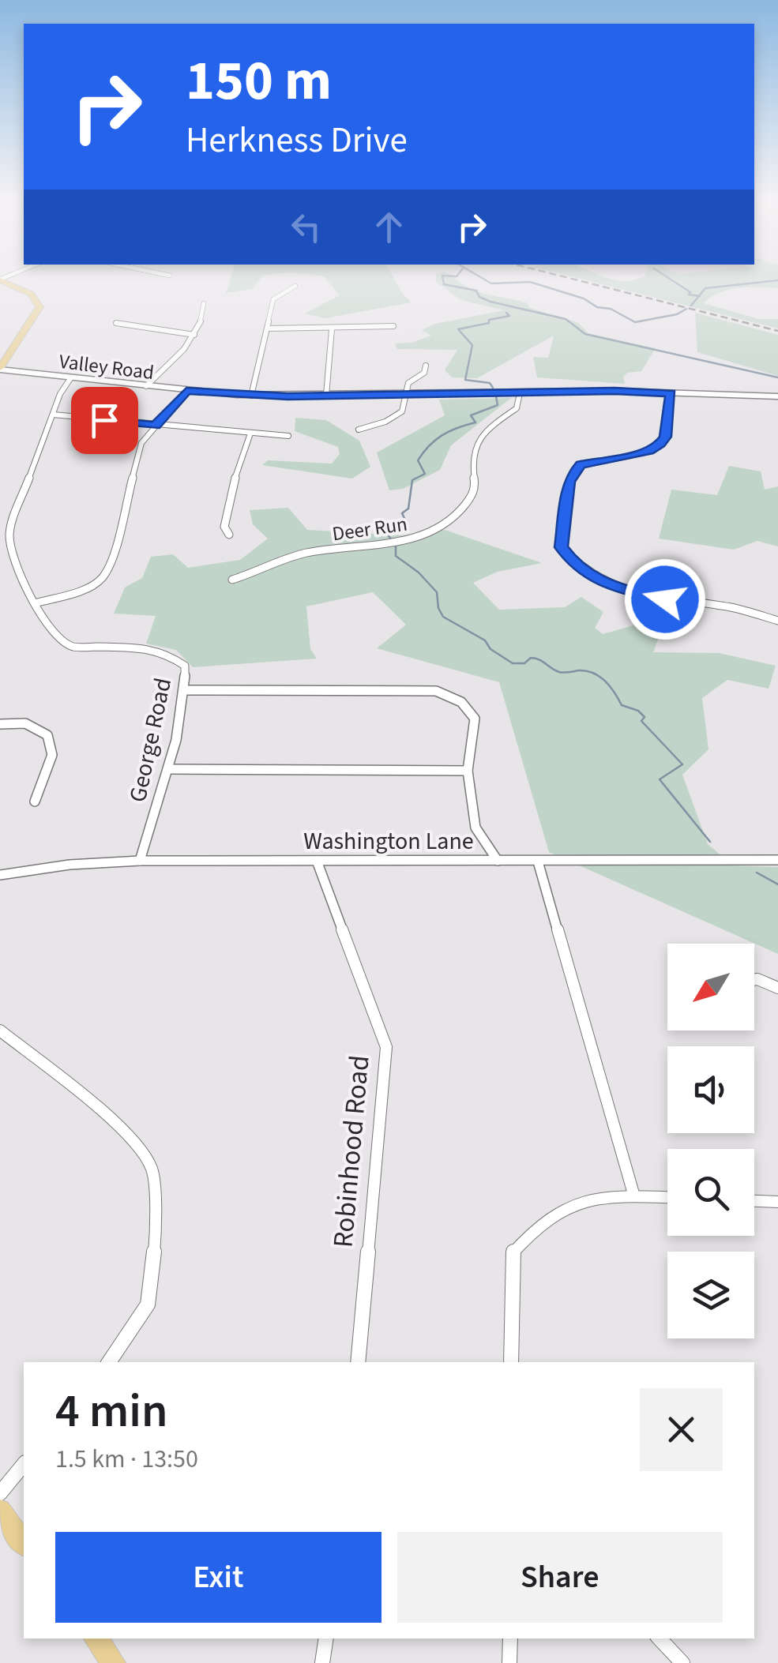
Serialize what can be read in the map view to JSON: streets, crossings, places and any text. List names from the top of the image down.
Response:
{
  "streets": {
    "main road": ["Valley Road"],
    "street": [
      "Deer Run",
      "George Road",
      "Washington Lane",
      "Robinhood Road"
    ]
  },
  "crossings": [
    ["Valley Road", "Deer Run"],
    ["Valley Road", "George Road"],
    ["George Road", "Washington Lane"],
    ["Washington Lane", "Robinhood Road"]
  ],
  "north": "bottom left",
  "page": {
    "turn": ["150 m", "Herkness Drive"],
    "heading": ["4 min", "1.5 km · 13:50"],
    "buttons": ["Exit", "Share"]
  }
}
